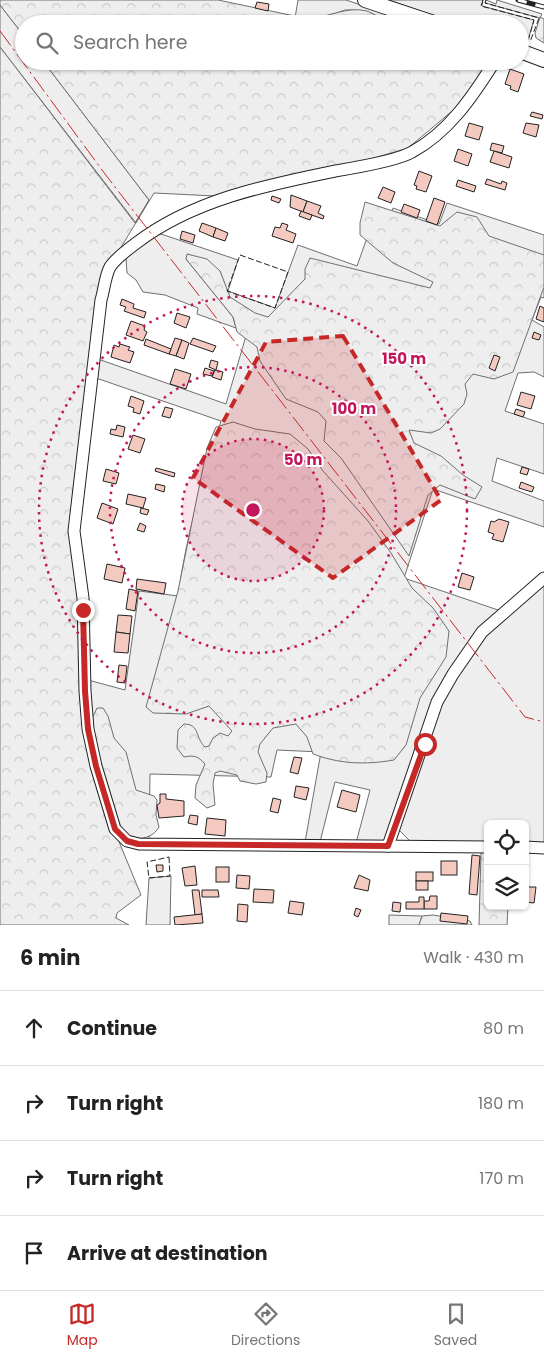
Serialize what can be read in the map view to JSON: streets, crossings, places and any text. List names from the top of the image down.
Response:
{
  "page": {
    "search": "Search here",
    "heading": ["6 min", "Walk · 430 m"],
    "list": [
      ["Continue", "80 m"],
      ["Turn right", "180 m"],
      ["Turn right", "170 m"],
      "Arrive at destination"
    ],
    "nav": ["Map", "Directions", "Saved"]
  },
  "rings": ["150 m", "100 m", "50 m"]
}
